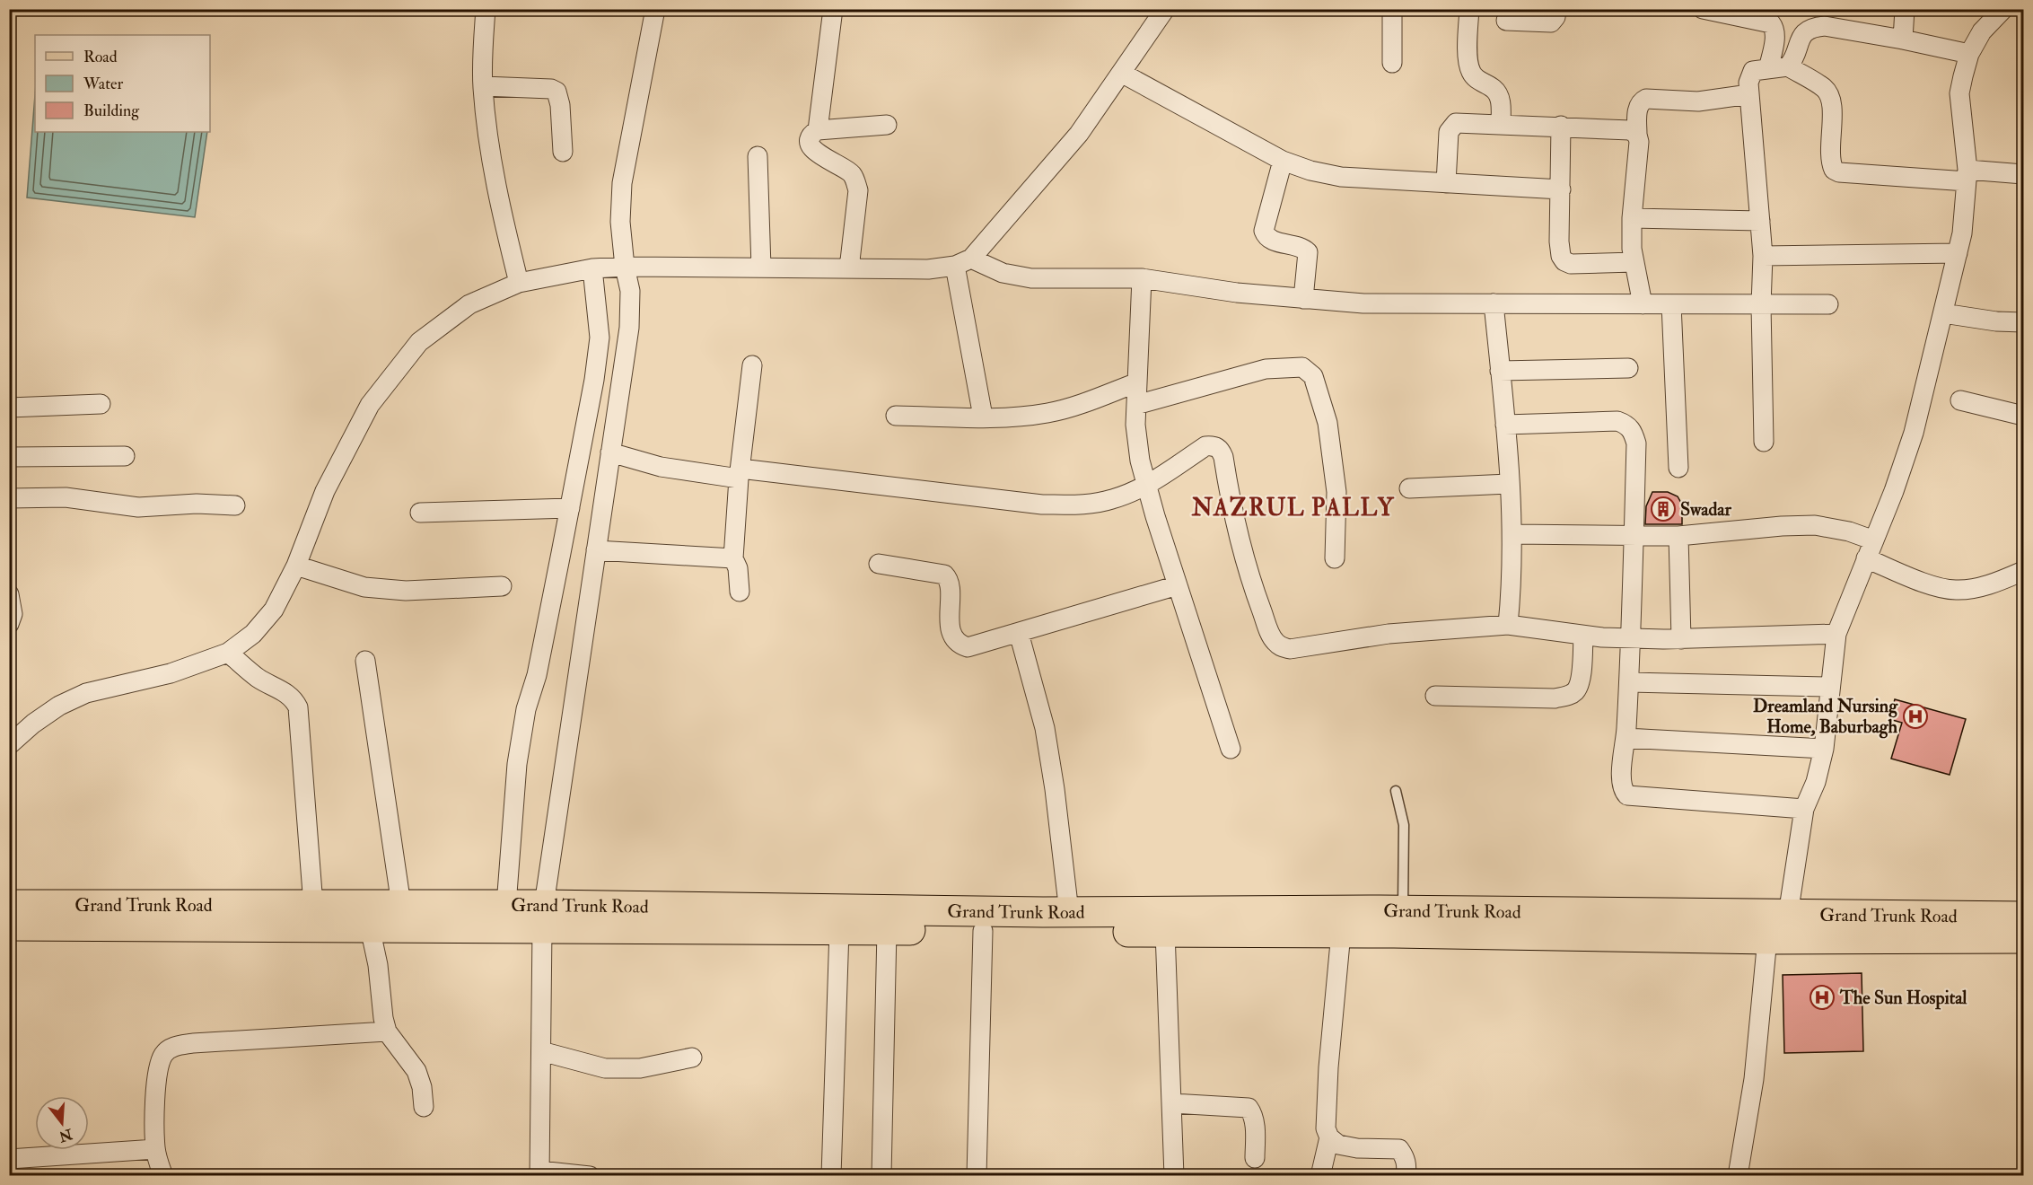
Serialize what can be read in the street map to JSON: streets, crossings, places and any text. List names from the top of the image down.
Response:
{
  "streets": {
    "main road": ["Grand Trunk Road"]
  },
  "districts": ["NAZRUL PALLY"],
  "places": {
    "building": ["Swadar"],
    "hospital": ["Dreamland Nursing Home, Baburbagh", "The Sun Hospital"]
  },
  "legend": ["Road", "Water", "Building"],
  "north": "bottom"
}
